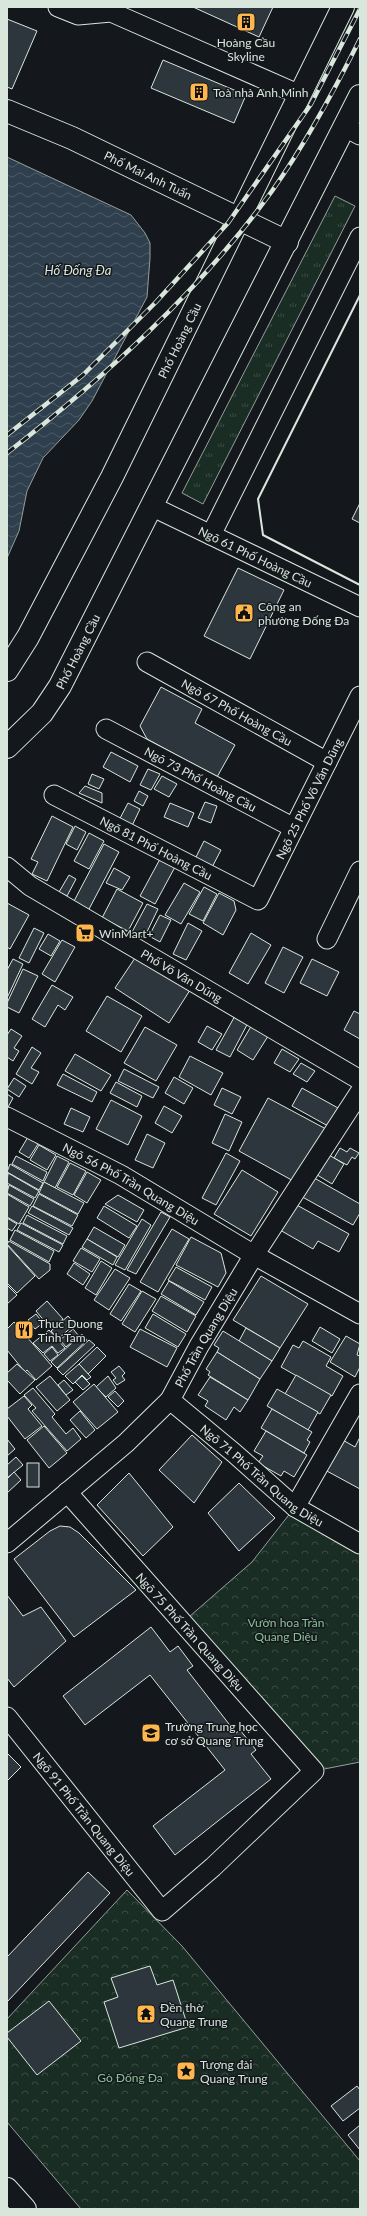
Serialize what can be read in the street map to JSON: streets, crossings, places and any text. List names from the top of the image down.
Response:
{
  "streets": {
    "main road": ["Phố Mai Anh Tuấn", "Phố Hoàng Cầu"],
    "street": [
      "Ngõ 61 Phố Hoàng Cầu",
      "Ngõ 67 Phố Hoàng Cầu",
      "Ngõ 73 Phố Hoàng Cầu",
      "Ngõ 25 Phố Võ Văn Dũng",
      "Ngõ 81 Phố Hoàng Cầu",
      "Phố Võ Văn Dũng",
      "Ngõ 56 Phố Trần Quang Diệu",
      "Phố Trần Quang Diệu",
      "Ngõ 71 Phố Trần Quang Diệu",
      "Ngõ 75 Phố Trần Quang Diệu",
      "Ngõ 91 Phố Trần Quang Diệu"
    ]
  },
  "crossings": [
    ["Phố Mai Anh Tuấn", "Phố Hoàng Cầu"],
    ["Phố Hoàng Cầu", "Ngõ 61 Phố Hoàng Cầu"],
    ["Ngõ 67 Phố Hoàng Cầu", "Ngõ 25 Phố Võ Văn Dũng"],
    ["Ngõ 73 Phố Hoàng Cầu", "Ngõ 25 Phố Võ Văn Dũng"],
    ["Ngõ 25 Phố Võ Văn Dũng", "Ngõ 81 Phố Hoàng Cầu"],
    ["Ngõ 56 Phố Trần Quang Diệu", "Phố Trần Quang Diệu"],
    ["Phố Trần Quang Diệu", "Ngõ 71 Phố Trần Quang Diệu"],
    ["Phố Trần Quang Diệu", "Ngõ 75 Phố Trần Quang Diệu"],
    ["Ngõ 75 Phố Trần Quang Diệu", "Ngõ 91 Phố Trần Quang Diệu"]
  ],
  "water": ["Hố Đống Đa"],
  "parks": ["Vườn hoa Trần Quang Diệu", "Gò Đống Đa"],
  "places": {
    "building": ["Hoàng Cầu Skyline", "Toà nhà Anh Minh"],
    "public building": ["Công an phường Đống Đa"],
    "supermarket": ["WinMart+"],
    "restaurant": ["Thuc Duong Tinh Tam"],
    "school or university": ["Trường Trung học cơ sở Quang Trung"],
    "temple": ["Đền thờ Quang Trung"],
    "place": ["Tượng đài Quang Trung"]
  }
}
